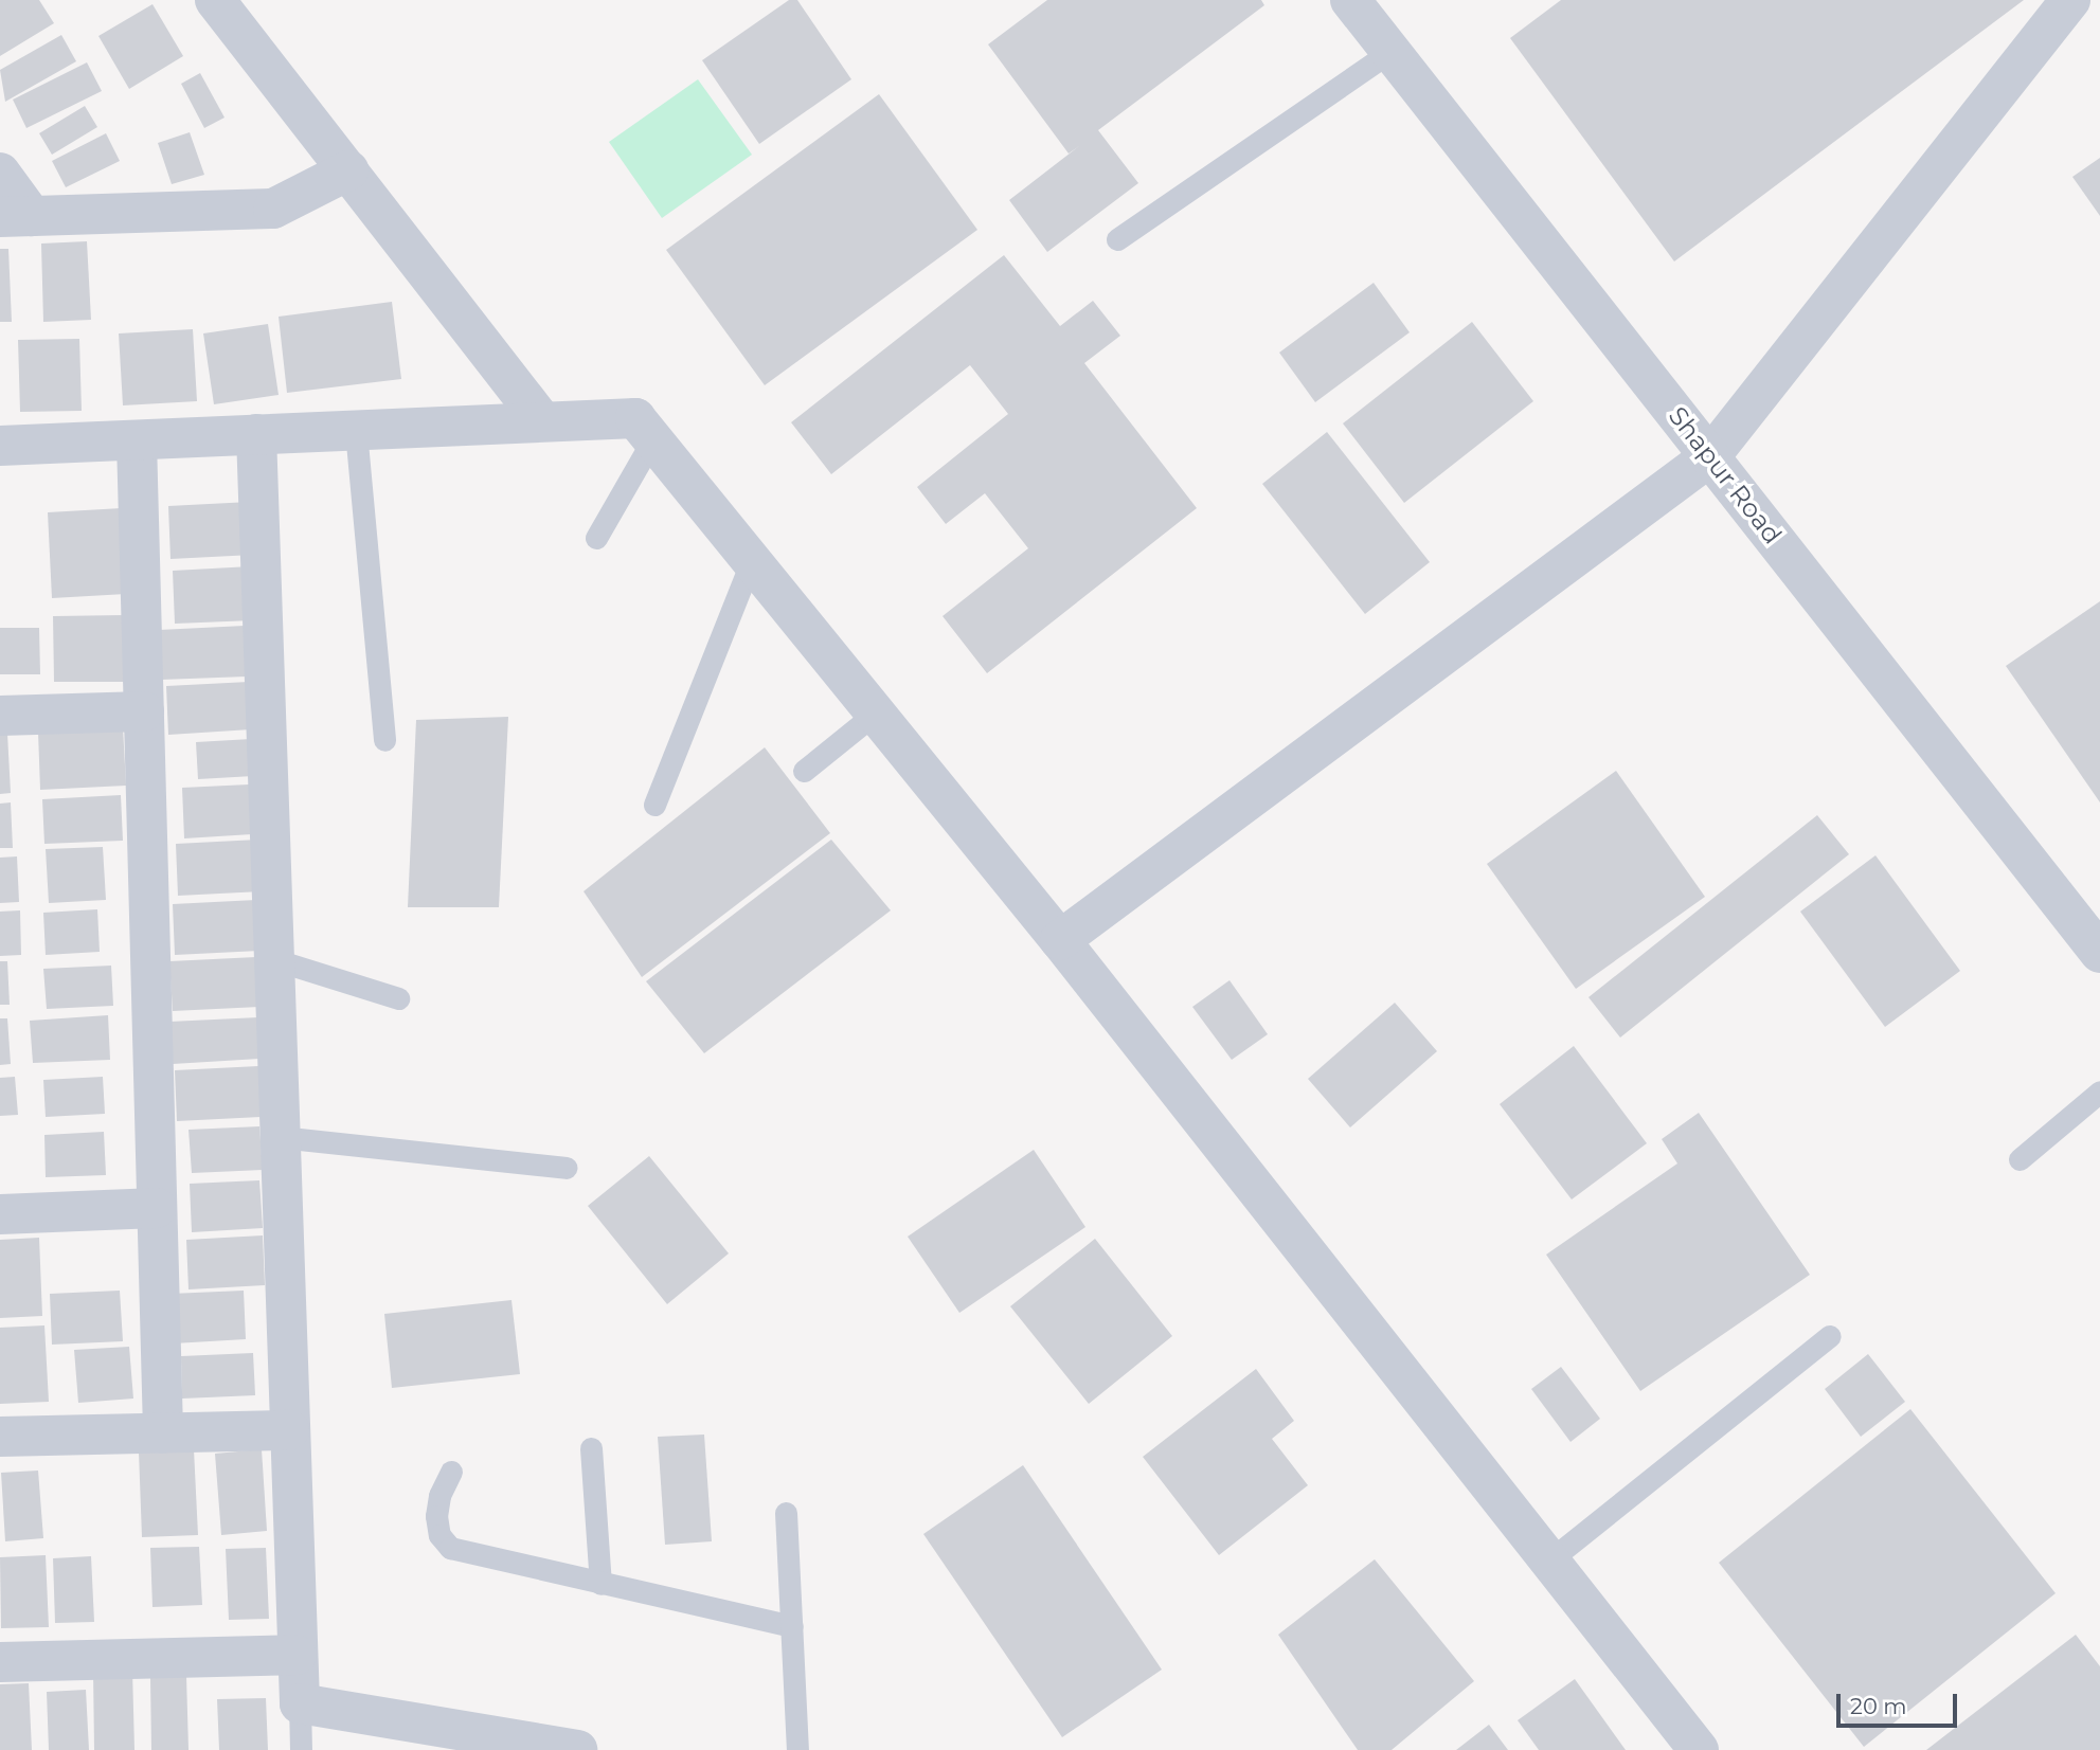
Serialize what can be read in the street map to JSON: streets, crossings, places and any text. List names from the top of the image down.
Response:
{
  "streets": {
    "street": ["Shapur Road"]
  },
  "scale_bar": "20 m"
}
